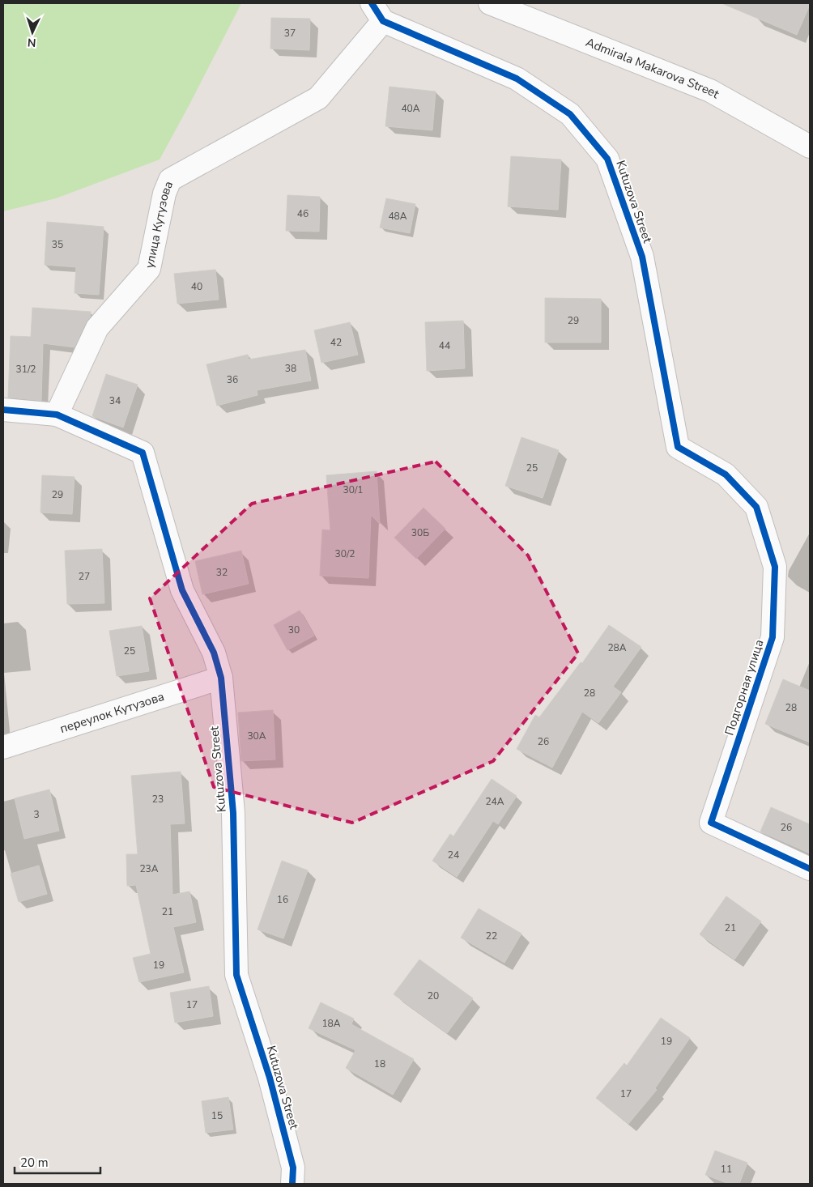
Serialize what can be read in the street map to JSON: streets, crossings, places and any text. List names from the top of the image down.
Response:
{
  "streets": {
    "street": [
      "Admirala Makarova Street",
      "Kutuzova Street",
      "улица Кутузова",
      "Подгорная улица",
      "переулок Кутузова"
    ]
  },
  "crossings": [
    ["Kutuzova Street", "улица Кутузова"],
    ["Kutuzova Street", "Подгорная улица"],
    ["Kutuzova Street", "переулок Кутузова"]
  ],
  "house_numbers": [
    "37",
    "40А",
    "46",
    "48А",
    "35",
    "40",
    "29",
    "42",
    "44",
    "38",
    "31/2",
    "36",
    "34",
    "25",
    "30/1",
    "29",
    "30Б",
    "30/2",
    "32",
    "27",
    "30",
    "28А",
    "25",
    "28",
    "28",
    "30А",
    "26",
    "23",
    "24А",
    "3",
    "26",
    "24",
    "23А",
    "16",
    "21",
    "21",
    "22",
    "19",
    "20",
    "17",
    "18А",
    "19",
    "18",
    "17",
    "15",
    "11"
  ],
  "scale_bar": "20 m",
  "north": "bottom"
}
